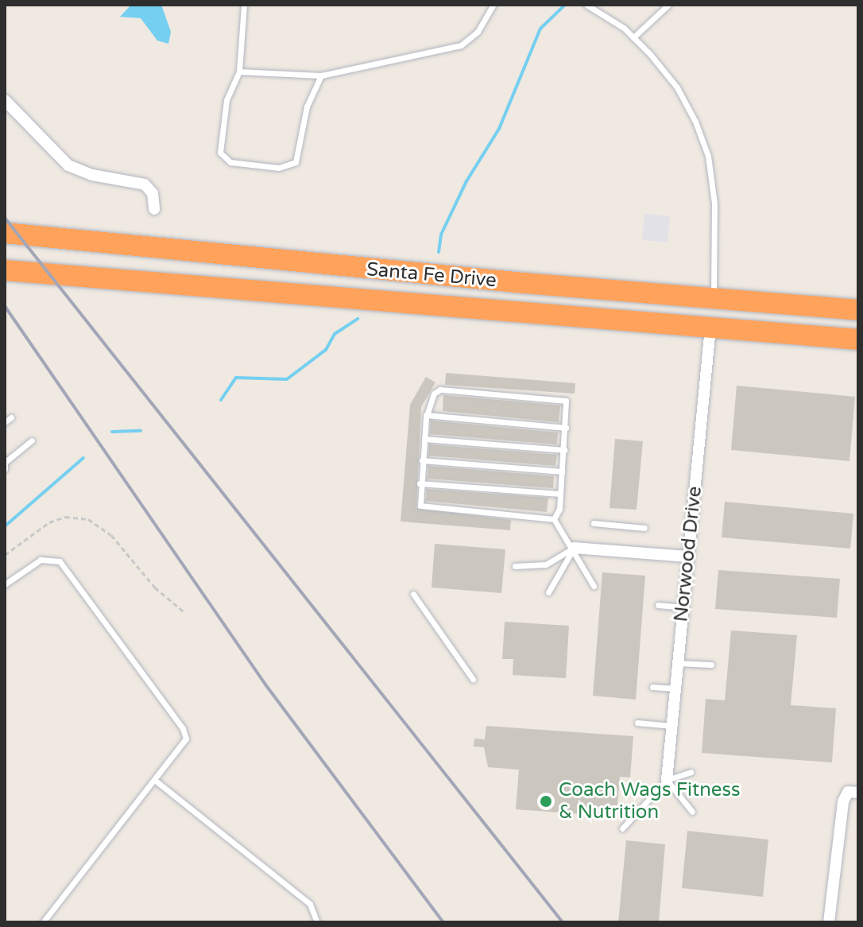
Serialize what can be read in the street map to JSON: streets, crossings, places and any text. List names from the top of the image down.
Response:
{
  "streets": {
    "highway": ["Santa Fe Drive"],
    "street": ["Norwood Drive"]
  },
  "crossings": [
    ["Santa Fe Drive", "Norwood Drive"]
  ],
  "places": ["Coach Wags Fitness & Nutrition"]
}
